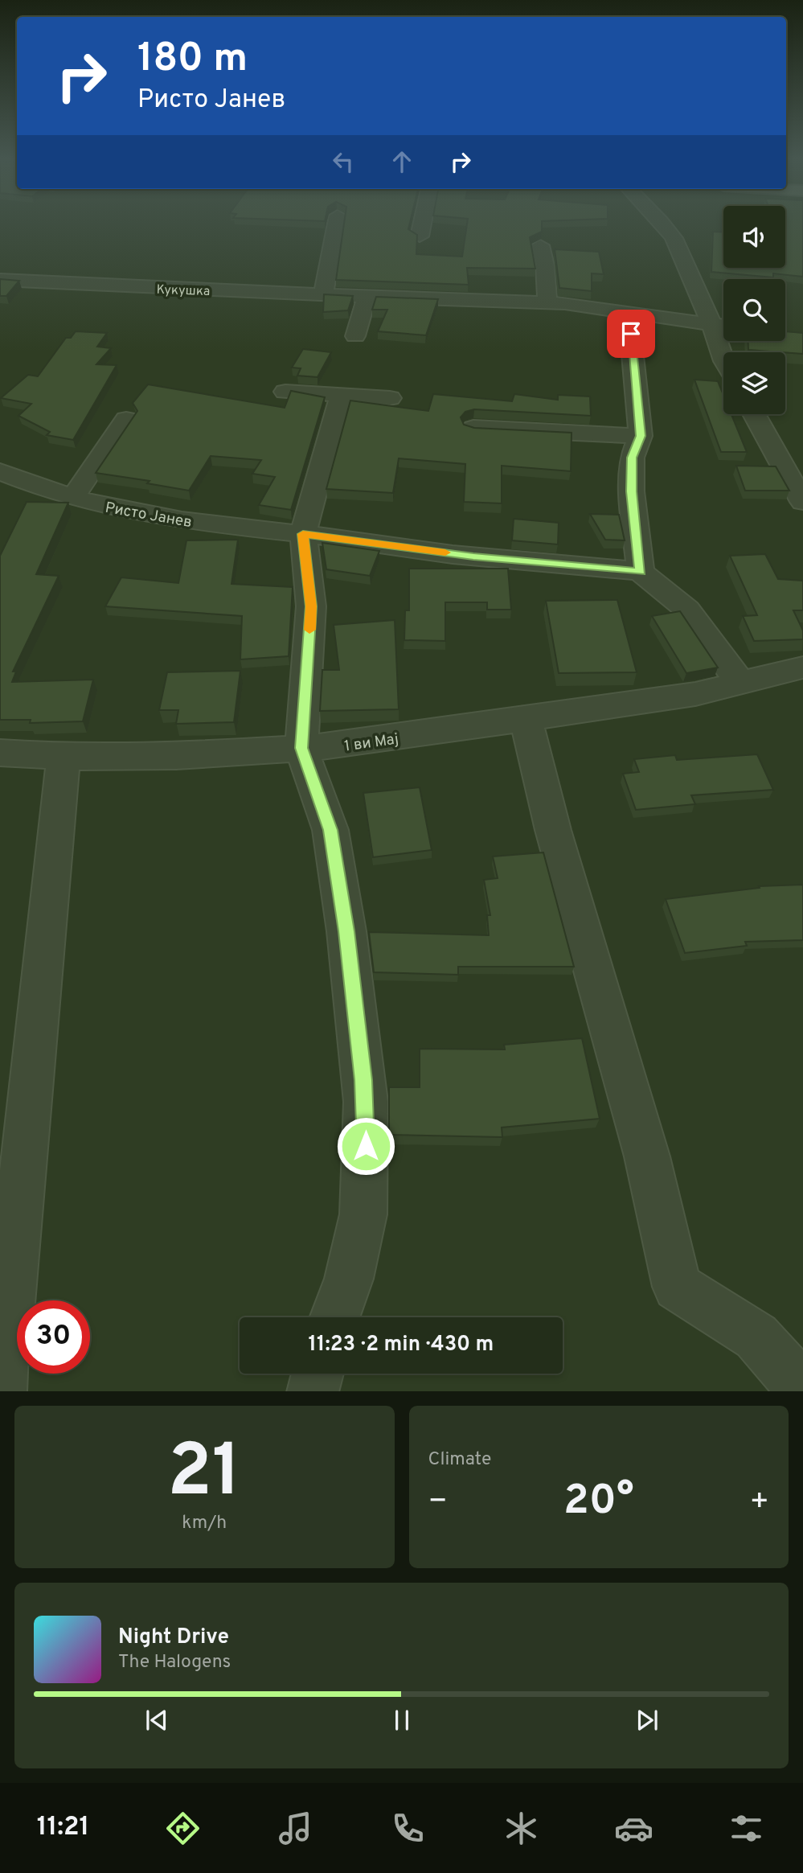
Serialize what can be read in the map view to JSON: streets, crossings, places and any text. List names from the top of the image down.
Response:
{
  "streets": {
    "street": ["Кукушка", "Ристо Јанев", "1 ви Мај"]
  },
  "page": {
    "turn": ["180 m", "Ристо Јанев"],
    "limit": "30",
    "trip": "11:23 · 2 min · 430 m",
    "tile": [
      ["21", "km/h"],
      "Climate"
    ],
    "heat": ["−", "20°", "+"],
    "song": ["Night Drive", "The Halogens"],
    "tabs": "11:21"
  }
}
